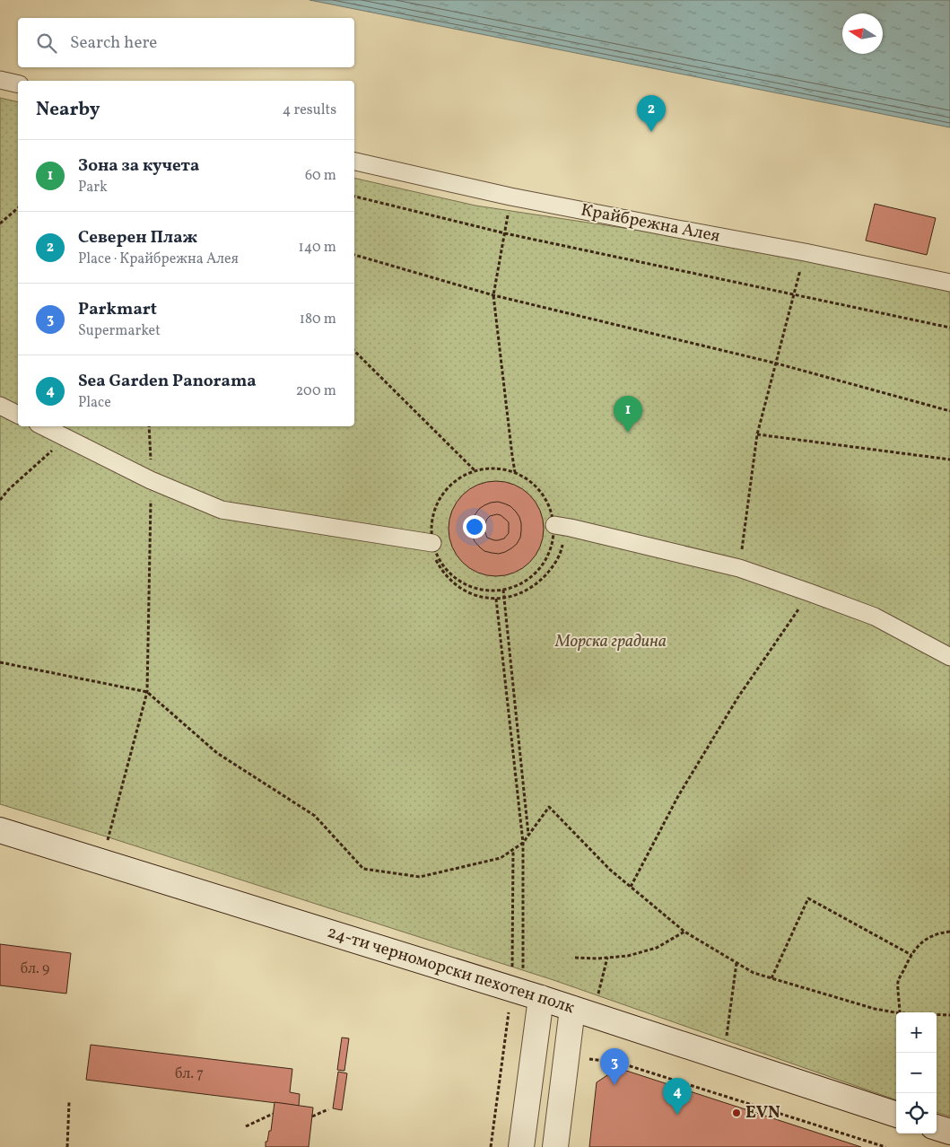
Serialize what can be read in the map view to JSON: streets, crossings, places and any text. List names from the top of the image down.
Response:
{
  "streets": {
    "main road": ["24-ти черноморски пехотен полк"],
    "street": ["Крайбрежна Алея"]
  },
  "parks": ["Морска градина"],
  "places": ["EVN"],
  "house_numbers": ["бл. 9", "бл. 7"],
  "north": "left",
  "page": {
    "search": "Search here",
    "heading": ["Nearby", "4 results"],
    "pins": [
      "2",
      "1",
      "3",
      "4"
    ],
    "list": [
      {
        "mark": "1",
        "name": "Зона за кучета",
        "note": "Park",
        "value": "60 m"
      },
      {
        "mark": "2",
        "name": "Северен Плаж",
        "note": "Place · Крайбрежна Алея",
        "value": "140 m"
      },
      {
        "mark": "3",
        "name": "Parkmart",
        "note": "Supermarket",
        "value": "180 m"
      },
      {
        "mark": "4",
        "name": "Sea Garden Panorama",
        "note": "Place",
        "value": "200 m"
      }
    ],
    "map_buttons": ["+", "−"]
  }
}
